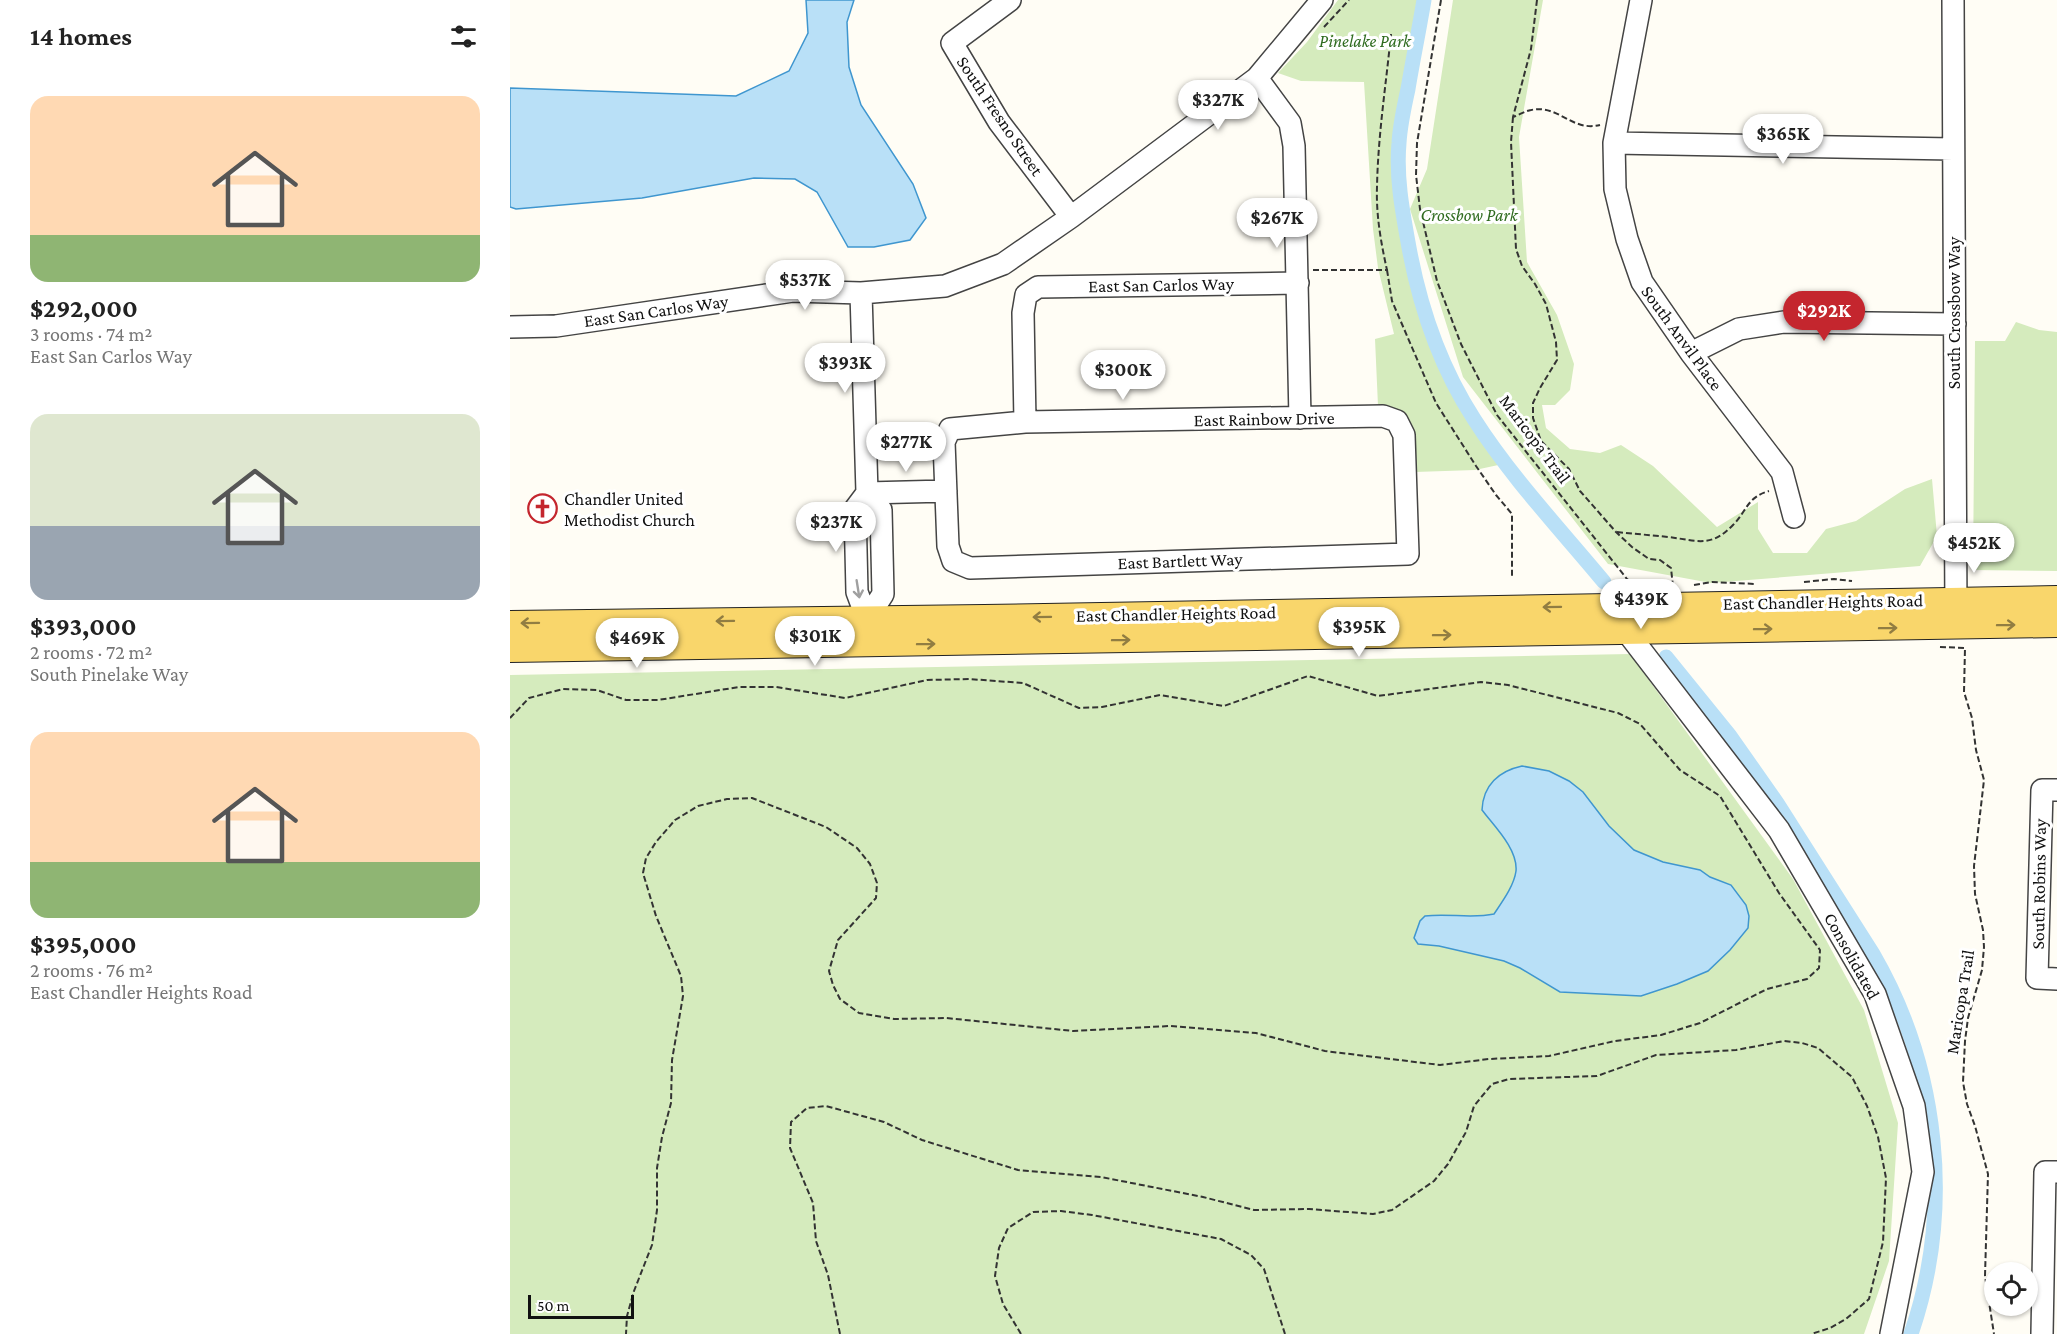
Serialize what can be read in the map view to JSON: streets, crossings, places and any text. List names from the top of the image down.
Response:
{
  "streets": {
    "main road": ["East Chandler Heights Road"],
    "street": [
      "South Fresno Street",
      "East San Carlos Way",
      "South Crossbow Way",
      "South Anvil Place",
      "East Rainbow Drive",
      "East Bartlett Way",
      "South Robins Way",
      "Consolidated"
    ],
    "path": ["Maricopa Trail"]
  },
  "crossings": [
    ["South Fresno Street", "East San Carlos Way"],
    ["East San Carlos Way", "East Rainbow Drive"],
    ["South Crossbow Way", "East Chandler Heights Road"],
    ["East Rainbow Drive", "East Bartlett Way"],
    ["Maricopa Trail", "East Chandler Heights Road"],
    ["East Chandler Heights Road", "Consolidated"]
  ],
  "parks": ["Pinelake Park", "Crossbow Park"],
  "places": {
    "church": ["Chandler United Methodist Church"]
  },
  "scale_bar": "50 m",
  "page": {
    "heading": "14 homes",
    "list": [
      {
        "name": "$292,000",
        "note": "3 rooms · 74 m² · East San Carlos Way"
      },
      {
        "name": "$393,000",
        "note": "2 rooms · 72 m² · South Pinelake Way"
      },
      {
        "name": "$395,000",
        "note": "2 rooms · 76 m² · East Chandler Heights Road"
      }
    ],
    "price": [
      "$327K",
      "$365K",
      "$267K",
      "$537K",
      "$292K",
      "$393K",
      "$300K",
      "$277K",
      "$237K",
      "$452K",
      "$439K",
      "$395K",
      "$301K",
      "$469K"
    ],
    "scale": "50 m"
  }
}
